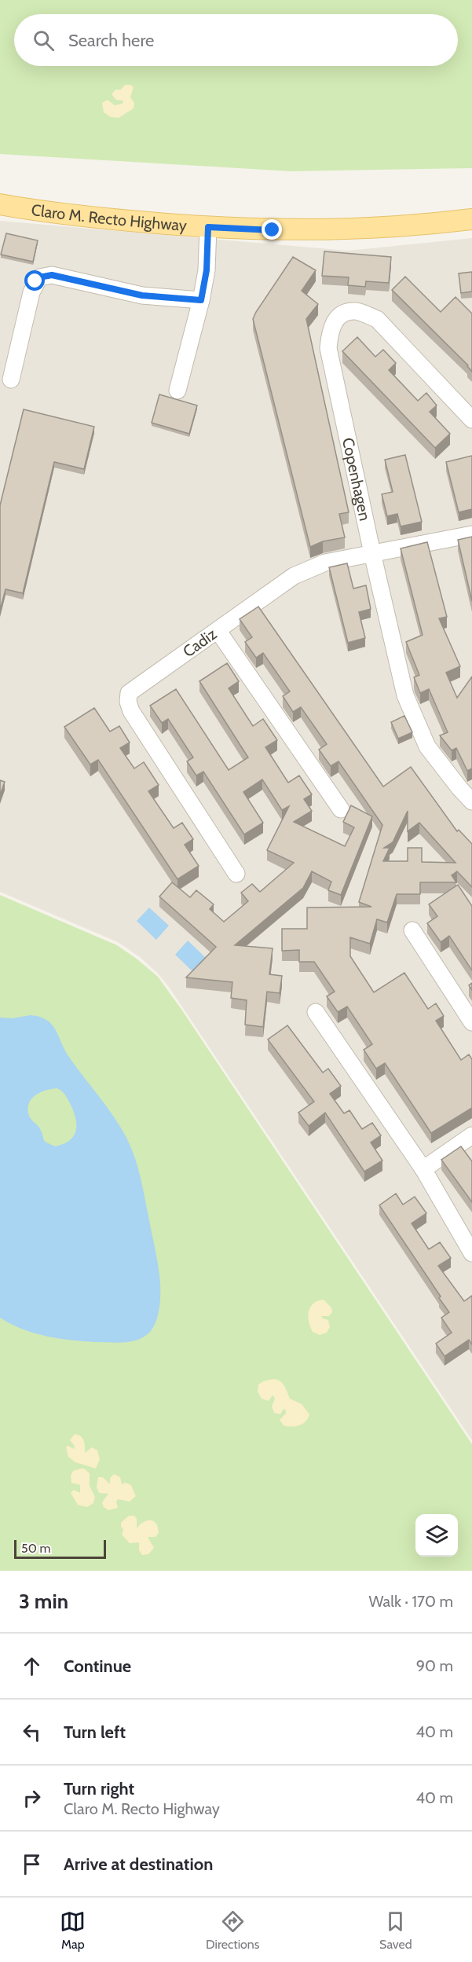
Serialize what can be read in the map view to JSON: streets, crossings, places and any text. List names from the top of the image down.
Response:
{
  "streets": {
    "main road": ["Claro M. Recto Highway"],
    "street": ["Copenhagen", "Cadiz"]
  },
  "crossings": [
    ["Copenhagen", "Cadiz"]
  ],
  "scale_bar": "50 m",
  "page": {
    "search": "Search here",
    "scale": "50 m",
    "heading": ["3 min", "Walk · 170 m"],
    "list": [
      ["Continue", "90 m"],
      ["Turn left", "40 m"],
      ["Turn right", "Claro M. Recto Highway", "40 m"],
      "Arrive at destination"
    ],
    "nav": ["Map", "Directions", "Saved"]
  }
}
